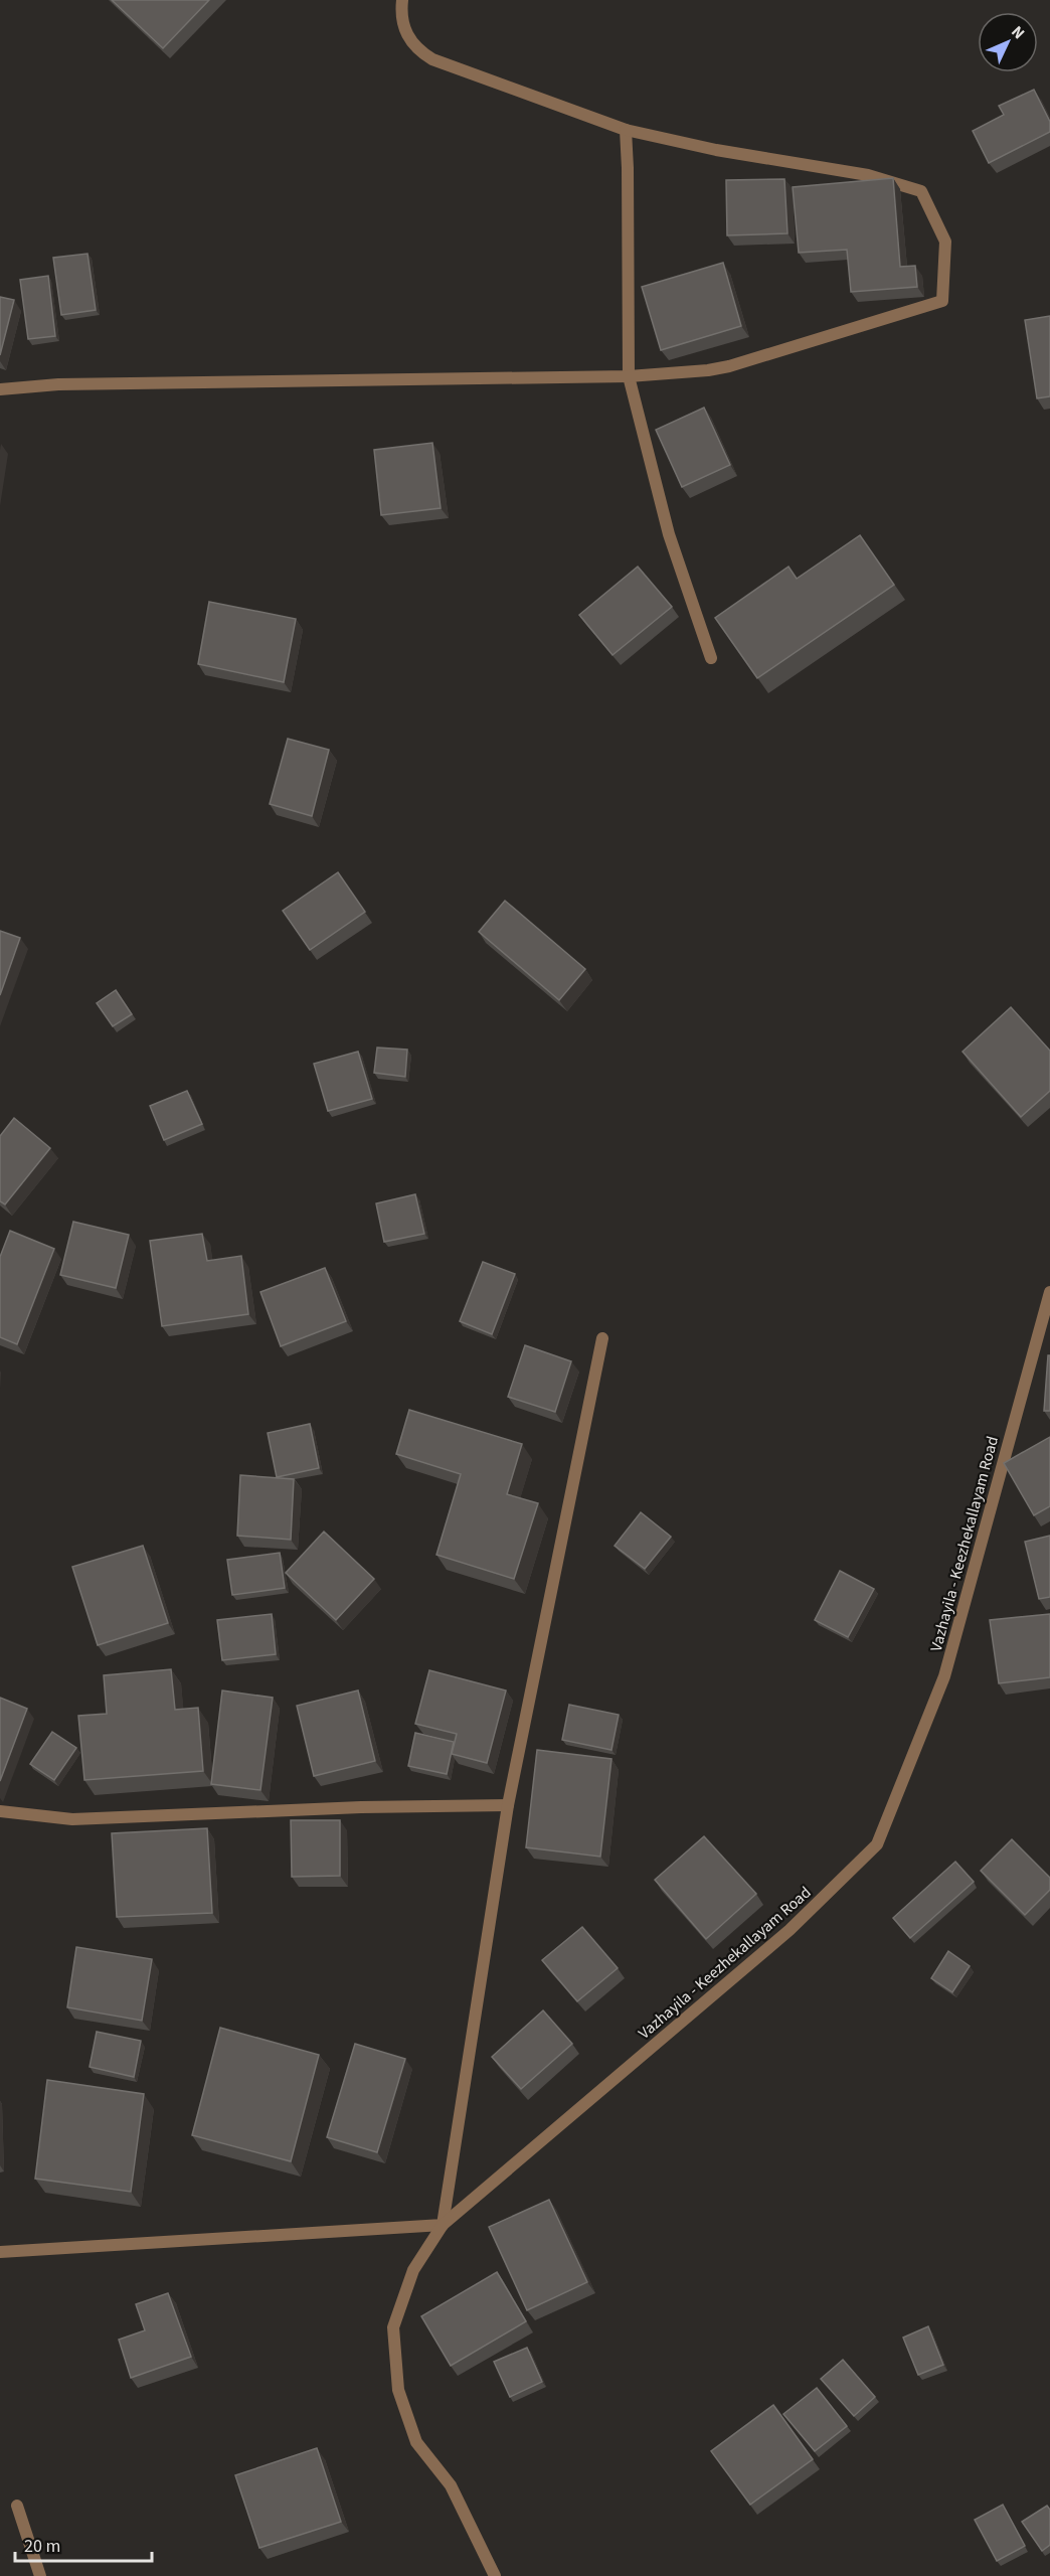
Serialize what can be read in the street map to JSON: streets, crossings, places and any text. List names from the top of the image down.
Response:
{
  "streets": {
    "street": ["Vazhayila - Keezhekallayam Road"]
  },
  "scale_bar": "20 m",
  "north": "top right"
}
